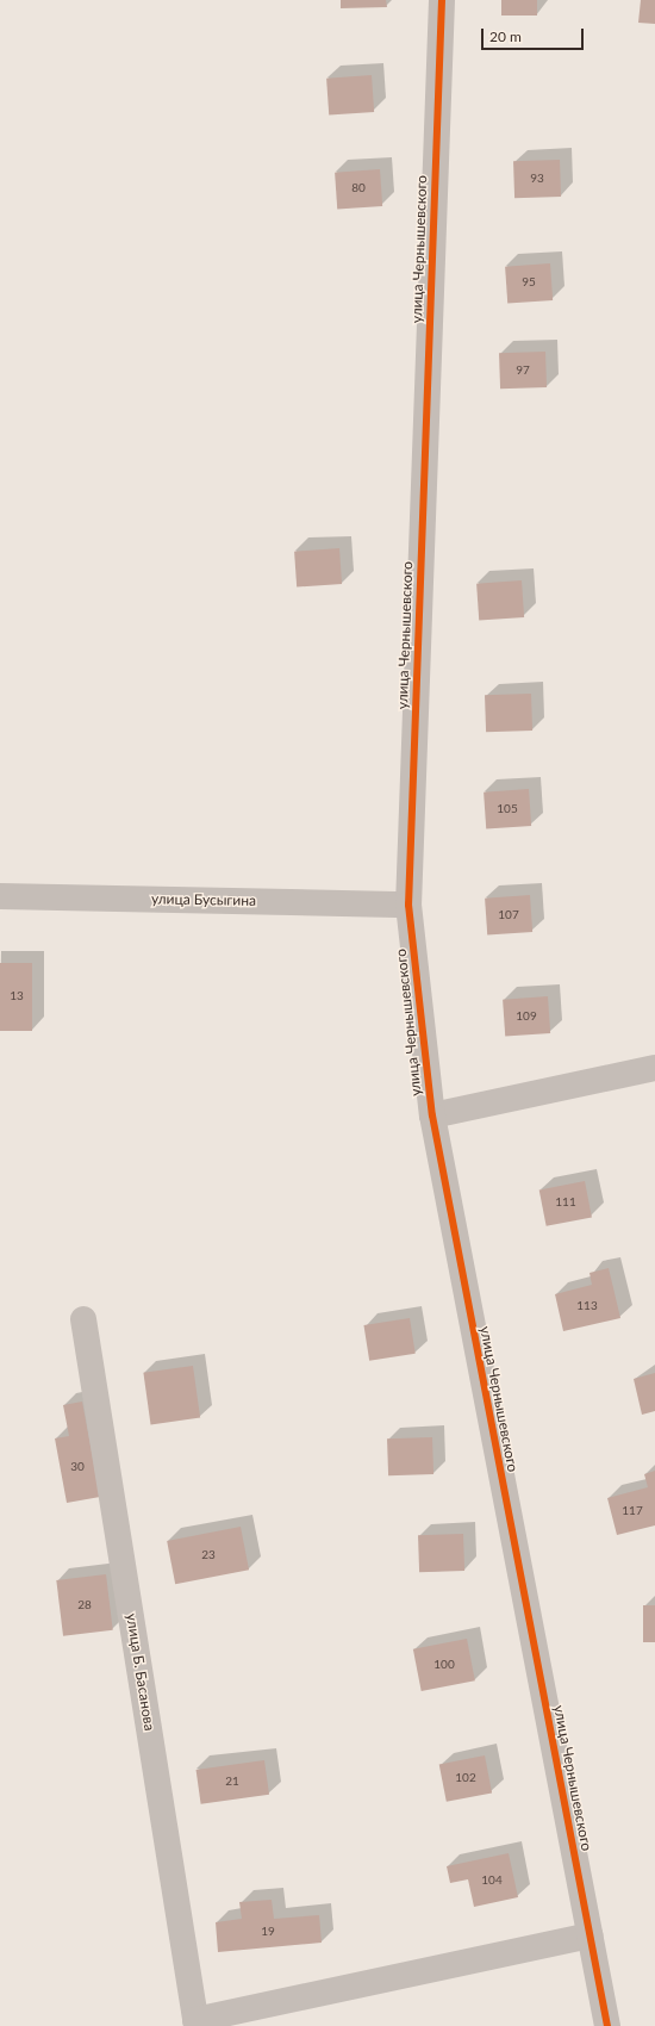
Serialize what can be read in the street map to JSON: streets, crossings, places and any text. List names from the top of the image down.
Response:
{
  "streets": {
    "street": ["улица Чернышевского", "улица Бусыгина", "улица Б. Басанова"]
  },
  "crossings": [
    ["улица Чернышевского", "улица Бусыгина"]
  ],
  "house_numbers": [
    "93",
    "80",
    "95",
    "97",
    "105",
    "107",
    "13",
    "109",
    "111",
    "113",
    "30",
    "117",
    "23",
    "28",
    "100",
    "102",
    "21",
    "104",
    "19"
  ],
  "scale_bar": "20 m"
}
